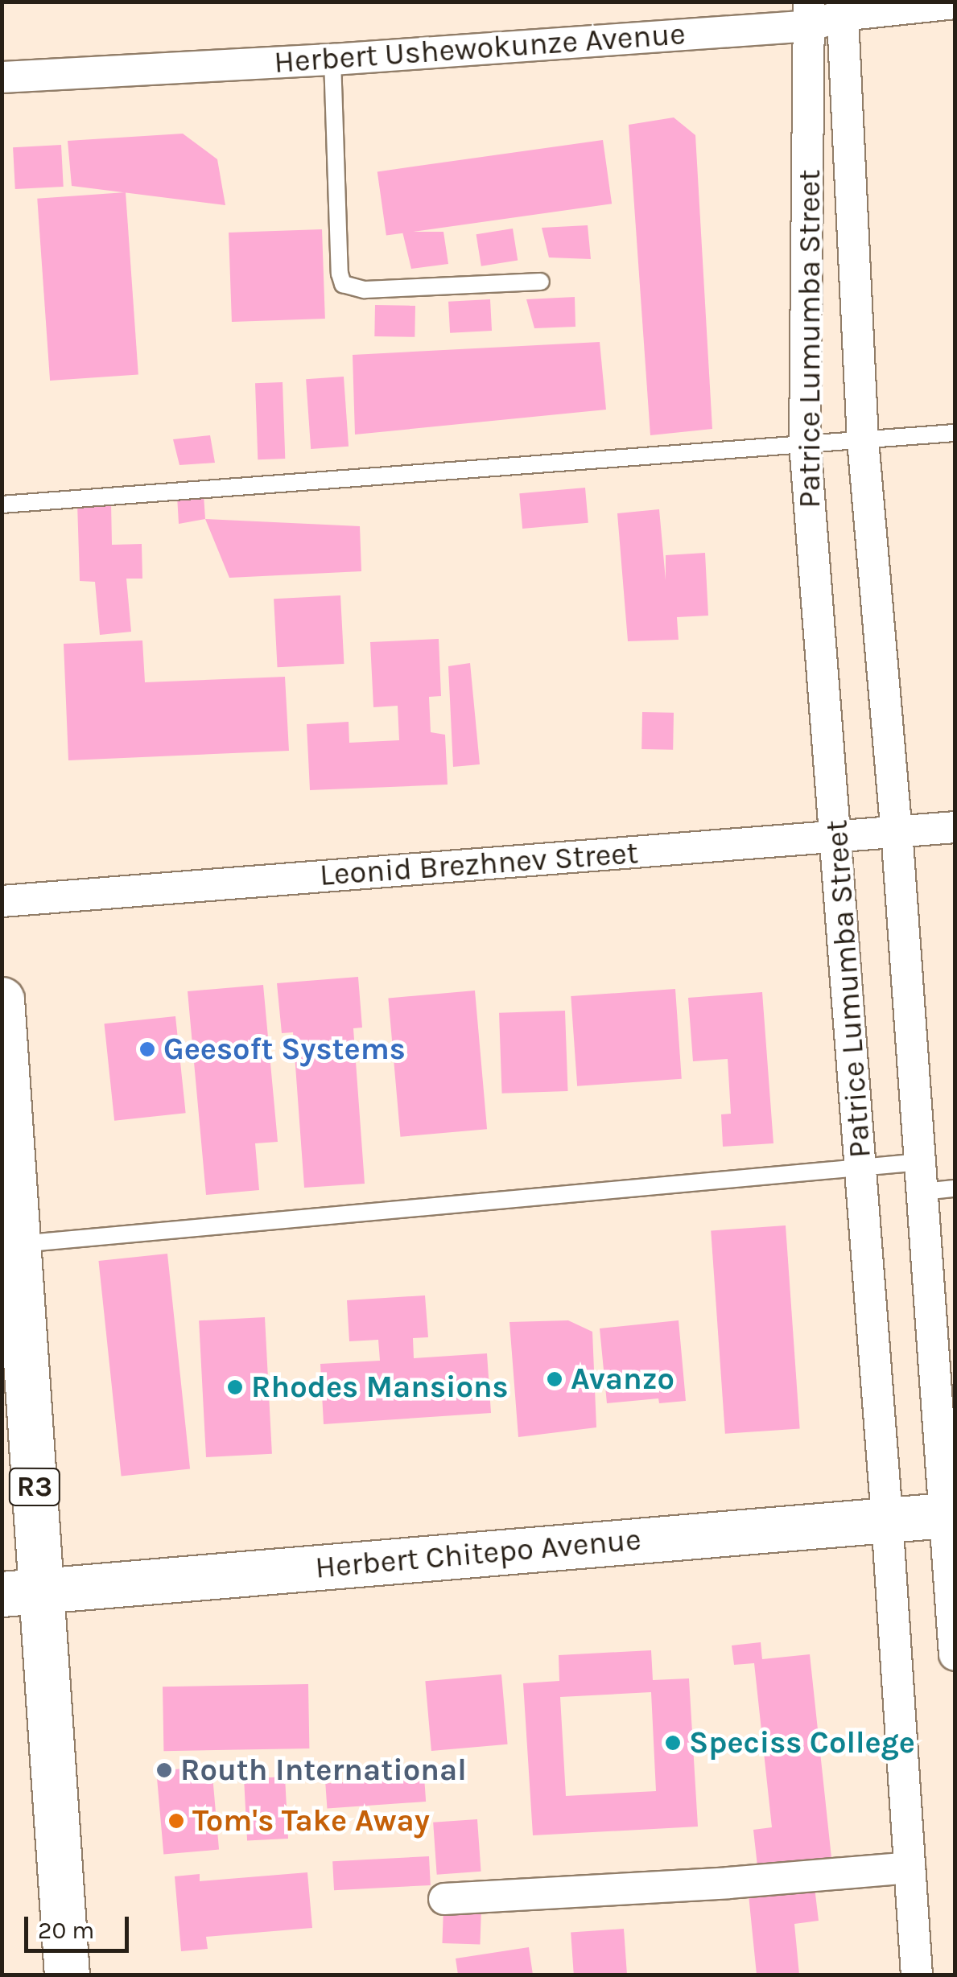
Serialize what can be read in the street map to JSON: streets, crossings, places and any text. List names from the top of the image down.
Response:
{
  "streets": {
    "main road": ["R3", "Herbert Chitepo Avenue"],
    "street": ["Herbert Ushewokunze Avenue", "Patrice Lumumba Street", "Leonid Brezhnev Street"]
  },
  "crossings": [
    ["Herbert Ushewokunze Avenue", "Patrice Lumumba Street"],
    ["Patrice Lumumba Street", "Leonid Brezhnev Street"],
    ["Patrice Lumumba Street", "Herbert Chitepo Avenue"],
    ["R3", "Herbert Chitepo Avenue"]
  ],
  "places": [
    "Geesoft Systems",
    "Avanzo",
    "Rhodes Mansions",
    "Speciss College",
    "Routh International",
    "Tom's Take Away"
  ],
  "scale_bar": "20 m"
}
